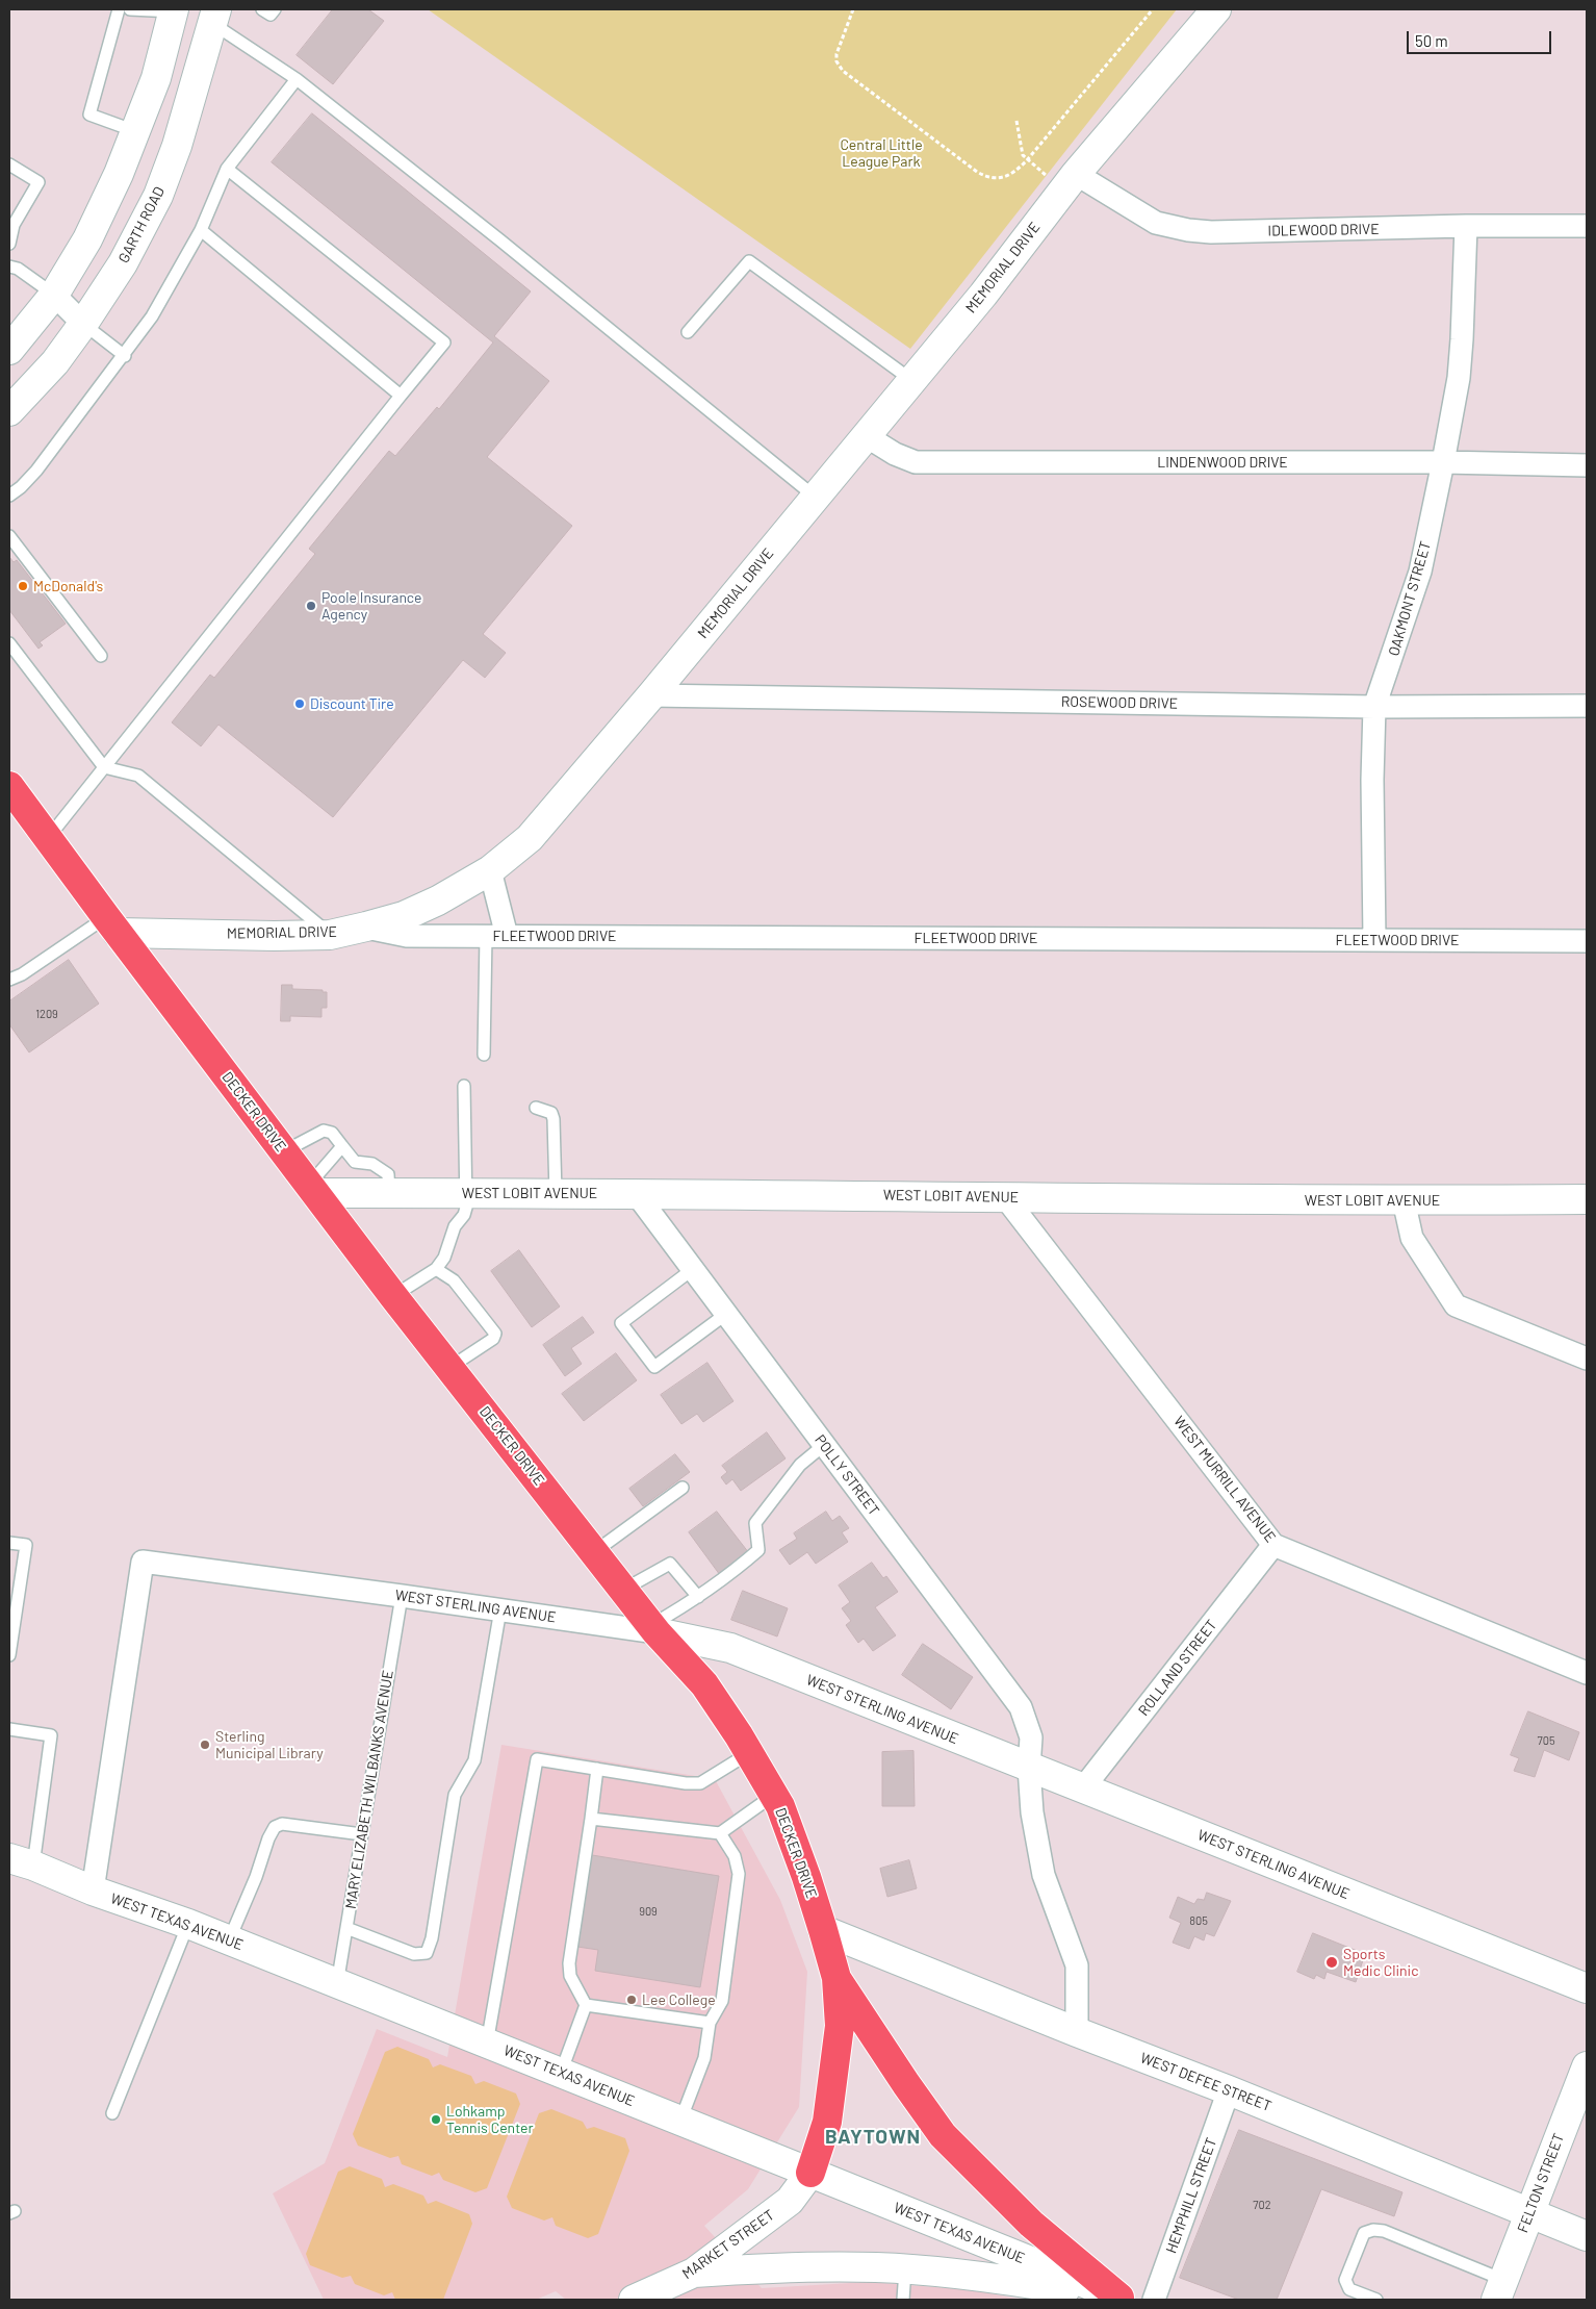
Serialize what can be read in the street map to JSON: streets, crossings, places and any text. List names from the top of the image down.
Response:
{
  "streets": {
    "main road": ["DECKER DRIVE"],
    "street": [
      "GARTH ROAD",
      "IDLEWOOD DRIVE",
      "MEMORIAL DRIVE",
      "LINDENWOOD DRIVE",
      "OAKMONT STREET",
      "ROSEWOOD DRIVE",
      "FLEETWOOD DRIVE",
      "WEST LOBIT AVENUE",
      "POLLY STREET",
      "WEST MURRILL AVENUE",
      "WEST STERLING AVENUE",
      "ROLLAND STREET",
      "WEST TEXAS AVENUE",
      "WEST DEFEE STREET",
      "FELTON STREET",
      "HEMPHILL STREET",
      "MARKET STREET"
    ],
    "lane": ["MARY ELIZABETH WILBANKS AVENUE"]
  },
  "crossings": [
    ["IDLEWOOD DRIVE", "MEMORIAL DRIVE"],
    ["IDLEWOOD DRIVE", "OAKMONT STREET"],
    ["MEMORIAL DRIVE", "LINDENWOOD DRIVE"],
    ["MEMORIAL DRIVE", "ROSEWOOD DRIVE"],
    ["MEMORIAL DRIVE", "FLEETWOOD DRIVE"],
    ["MEMORIAL DRIVE", "DECKER DRIVE"],
    ["LINDENWOOD DRIVE", "OAKMONT STREET"],
    ["OAKMONT STREET", "ROSEWOOD DRIVE"],
    ["OAKMONT STREET", "FLEETWOOD DRIVE"],
    ["DECKER DRIVE", "WEST LOBIT AVENUE"],
    ["DECKER DRIVE", "WEST STERLING AVENUE"],
    ["DECKER DRIVE", "WEST TEXAS AVENUE"],
    ["DECKER DRIVE", "WEST DEFEE STREET"],
    ["DECKER DRIVE", "MARKET STREET"],
    ["WEST LOBIT AVENUE", "POLLY STREET"],
    ["WEST LOBIT AVENUE", "WEST MURRILL AVENUE"],
    ["POLLY STREET", "WEST STERLING AVENUE"],
    ["POLLY STREET", "WEST DEFEE STREET"],
    ["WEST MURRILL AVENUE", "ROLLAND STREET"],
    ["WEST STERLING AVENUE", "ROLLAND STREET"],
    ["WEST STERLING AVENUE", "MARY ELIZABETH WILBANKS AVENUE"],
    ["WEST STERLING AVENUE", "WEST TEXAS AVENUE"],
    ["MARY ELIZABETH WILBANKS AVENUE", "WEST TEXAS AVENUE"],
    ["WEST TEXAS AVENUE", "MARKET STREET"],
    ["WEST DEFEE STREET", "FELTON STREET"],
    ["WEST DEFEE STREET", "HEMPHILL STREET"]
  ],
  "districts": ["BAYTOWN"],
  "parks": ["Central Little League Park"],
  "places": [
    "McDonald's",
    "Poole Insurance Agency",
    "Discount Tire",
    "Sterling Municipal Library",
    "Sports Medic Clinic",
    "Lee College",
    "Lohkamp Tennis Center"
  ],
  "house_numbers": [
    "1209",
    "705",
    "909",
    "805",
    "702"
  ],
  "scale_bar": "50 m"
}
